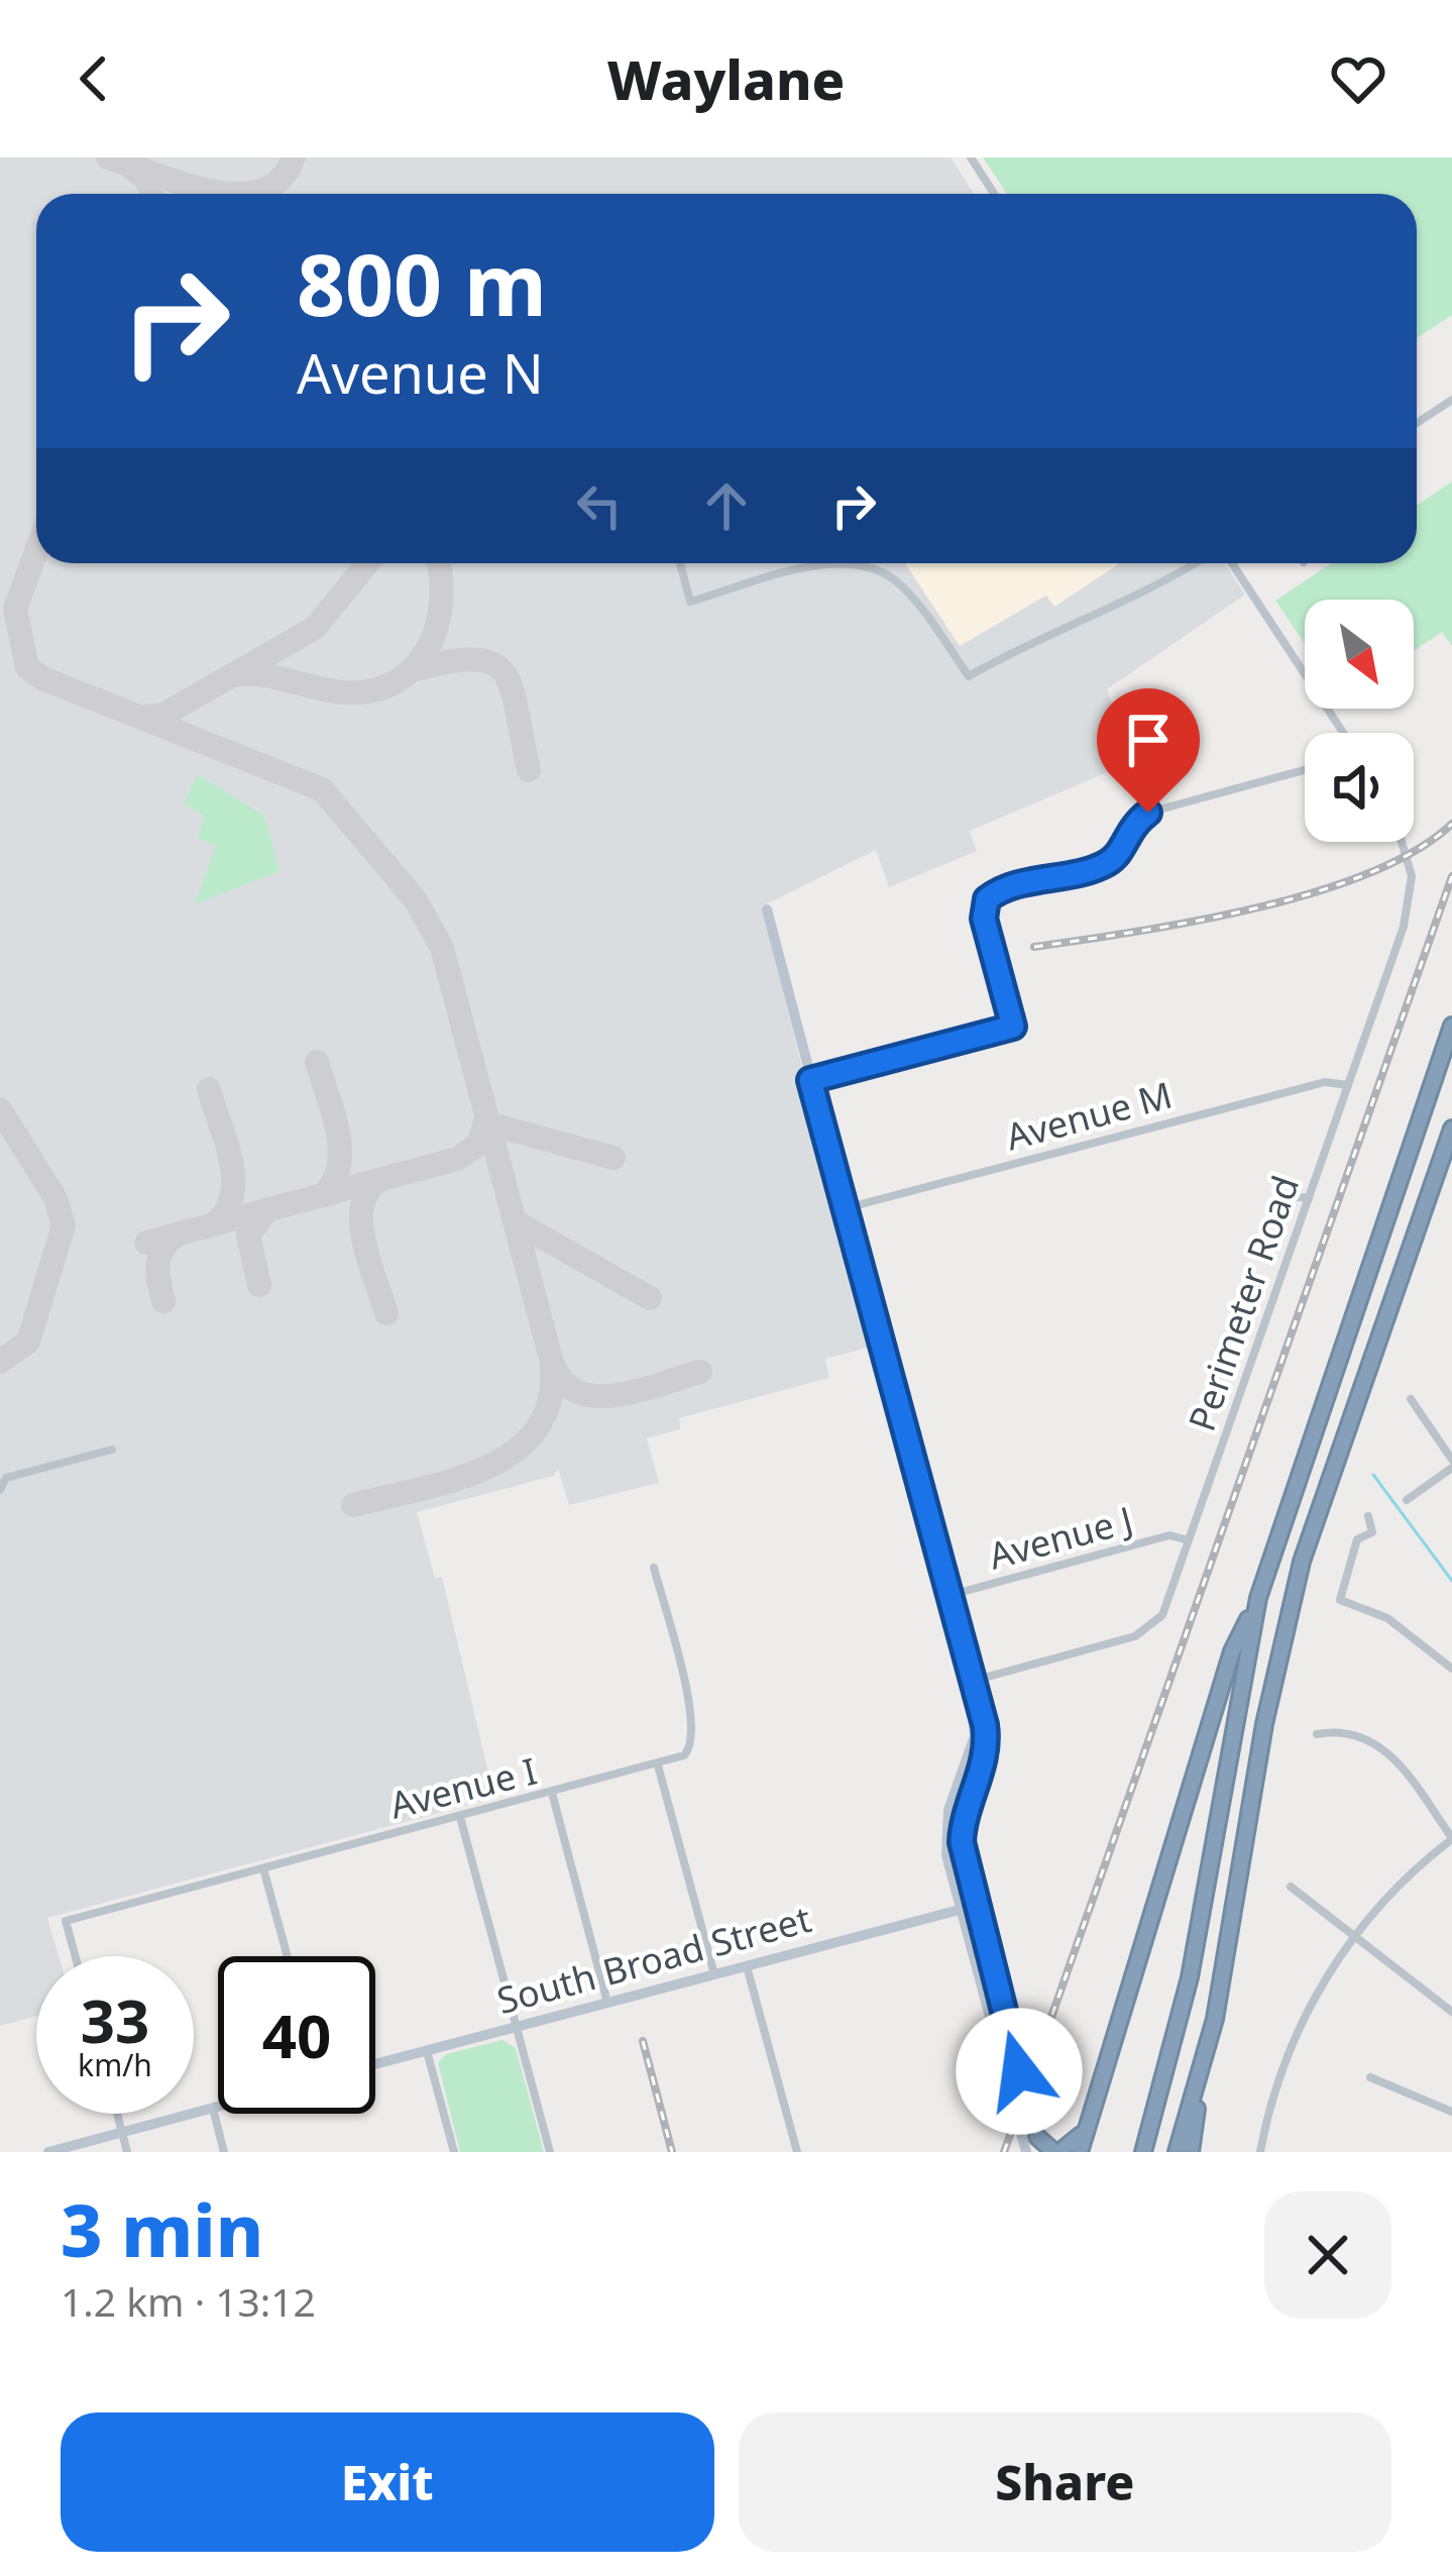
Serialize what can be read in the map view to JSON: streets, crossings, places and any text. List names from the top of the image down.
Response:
{
  "streets": {
    "street": [
      "Avenue M",
      "Perimeter Road",
      "Avenue J",
      "Avenue I",
      "South Broad Street"
    ]
  },
  "crossings": [
    ["Avenue M", "Perimeter Road"],
    ["Perimeter Road", "Avenue J"]
  ],
  "north": "bottom right",
  "page": {
    "header": "Waylane",
    "turn": ["800 m", "Avenue N"],
    "speed": "33 km/h",
    "limit": "40",
    "heading": ["3 min", "1.2 km · 13:12"],
    "buttons": ["Exit", "Share"]
  }
}
